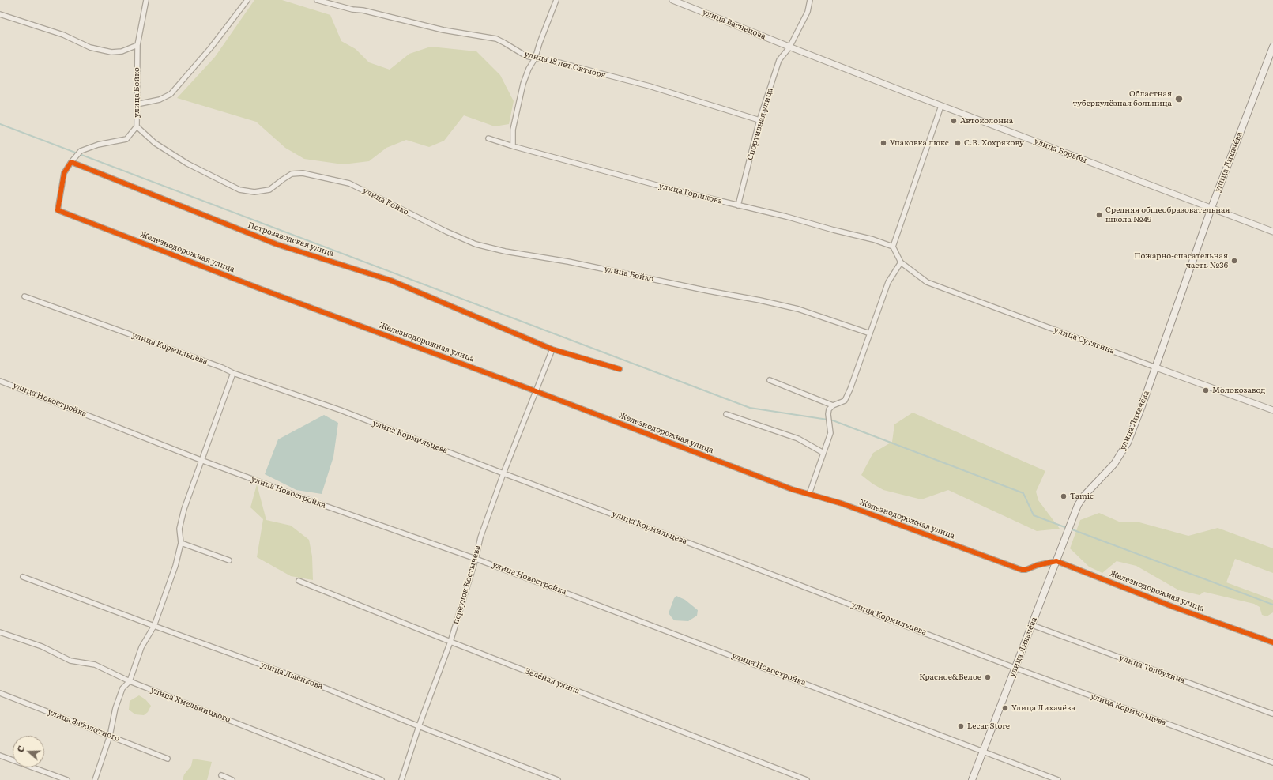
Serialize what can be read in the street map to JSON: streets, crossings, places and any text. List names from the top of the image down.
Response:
{
  "streets": {
    "main road": ["улица Лихачёва"],
    "street": [
      "улица Васнецова",
      "улица 18 лет Октября",
      "улица Бойко",
      "Спортивная улица",
      "улица Борьбы",
      "улица Горшкова",
      "Петрозаводская улица",
      "Железнодорожная улица",
      "улица Сутягина",
      "улица Кормильцева",
      "улица Новостройка",
      "переулок Костычева",
      "улица Толбухина",
      "улица Лысикова",
      "Зелёная улица",
      "улица Хмельницкого",
      "улица Заболотного"
    ]
  },
  "crossings": [
    ["улица Васнецова", "Спортивная улица"],
    ["улица Васнецова", "улица Борьбы"],
    ["улица 18 лет Октября", "Спортивная улица"],
    ["Спортивная улица", "улица Борьбы"],
    ["Спортивная улица", "улица Горшкова"],
    ["улица Борьбы", "улица Лихачёва"],
    ["улица Лихачёва", "Железнодорожная улица"],
    ["улица Лихачёва", "улица Сутягина"],
    ["улица Лихачёва", "улица Кормильцева"],
    ["улица Лихачёва", "улица Новостройка"],
    ["улица Лихачёва", "улица Толбухина"],
    ["Петрозаводская улица", "Железнодорожная улица"],
    ["Петрозаводская улица", "переулок Костычева"],
    ["Железнодорожная улица", "переулок Костычева"],
    ["улица Кормильцева", "переулок Костычева"],
    ["улица Новостройка", "переулок Костычева"],
    ["переулок Костычева", "улица Лысикова"],
    ["переулок Костычева", "Зелёная улица"]
  ],
  "places": [
    "Областная туберкулёзная больница",
    "Автоколонна",
    "Упаковка люкс",
    "С.В. Хохрякову",
    "Средняя общеобразовательная школа №49",
    "Пожарно-спасательная часть №36",
    "Молокозавод",
    "Tamic",
    "Красное&Белое",
    "Улица Лихачёва",
    "Lecar Store"
  ],
  "north": "left"
}
